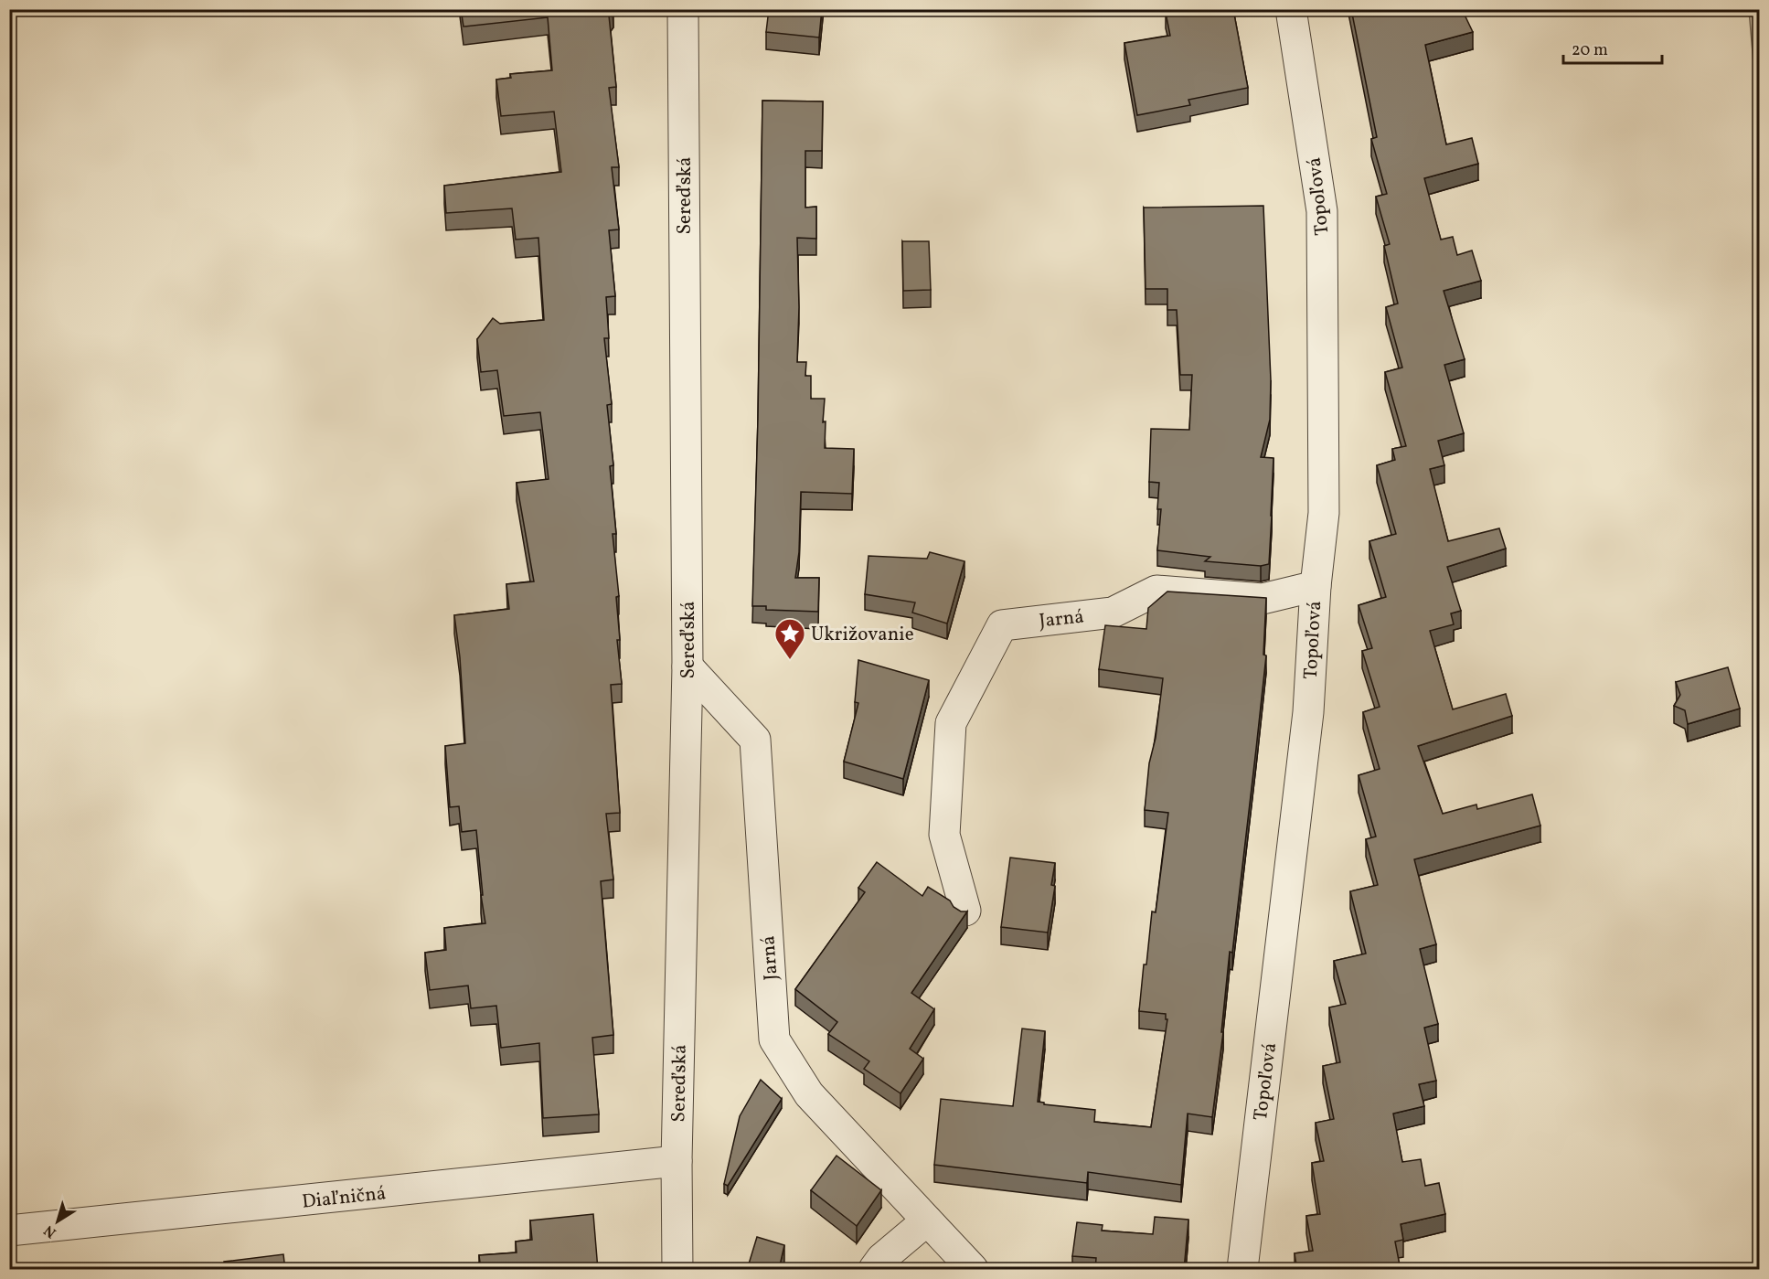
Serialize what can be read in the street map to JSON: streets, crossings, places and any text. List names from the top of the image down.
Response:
{
  "streets": {
    "street": [
      "Sereďská",
      "Topoľová",
      "Jarná",
      "Diaľničná"
    ]
  },
  "crossings": [
    ["Sereďská", "Jarná"],
    ["Sereďská", "Diaľničná"],
    ["Topoľová", "Jarná"]
  ],
  "places": {
    "place": ["Ukrižovanie"]
  },
  "scale_bar": "20 m",
  "north": "bottom left"
}
